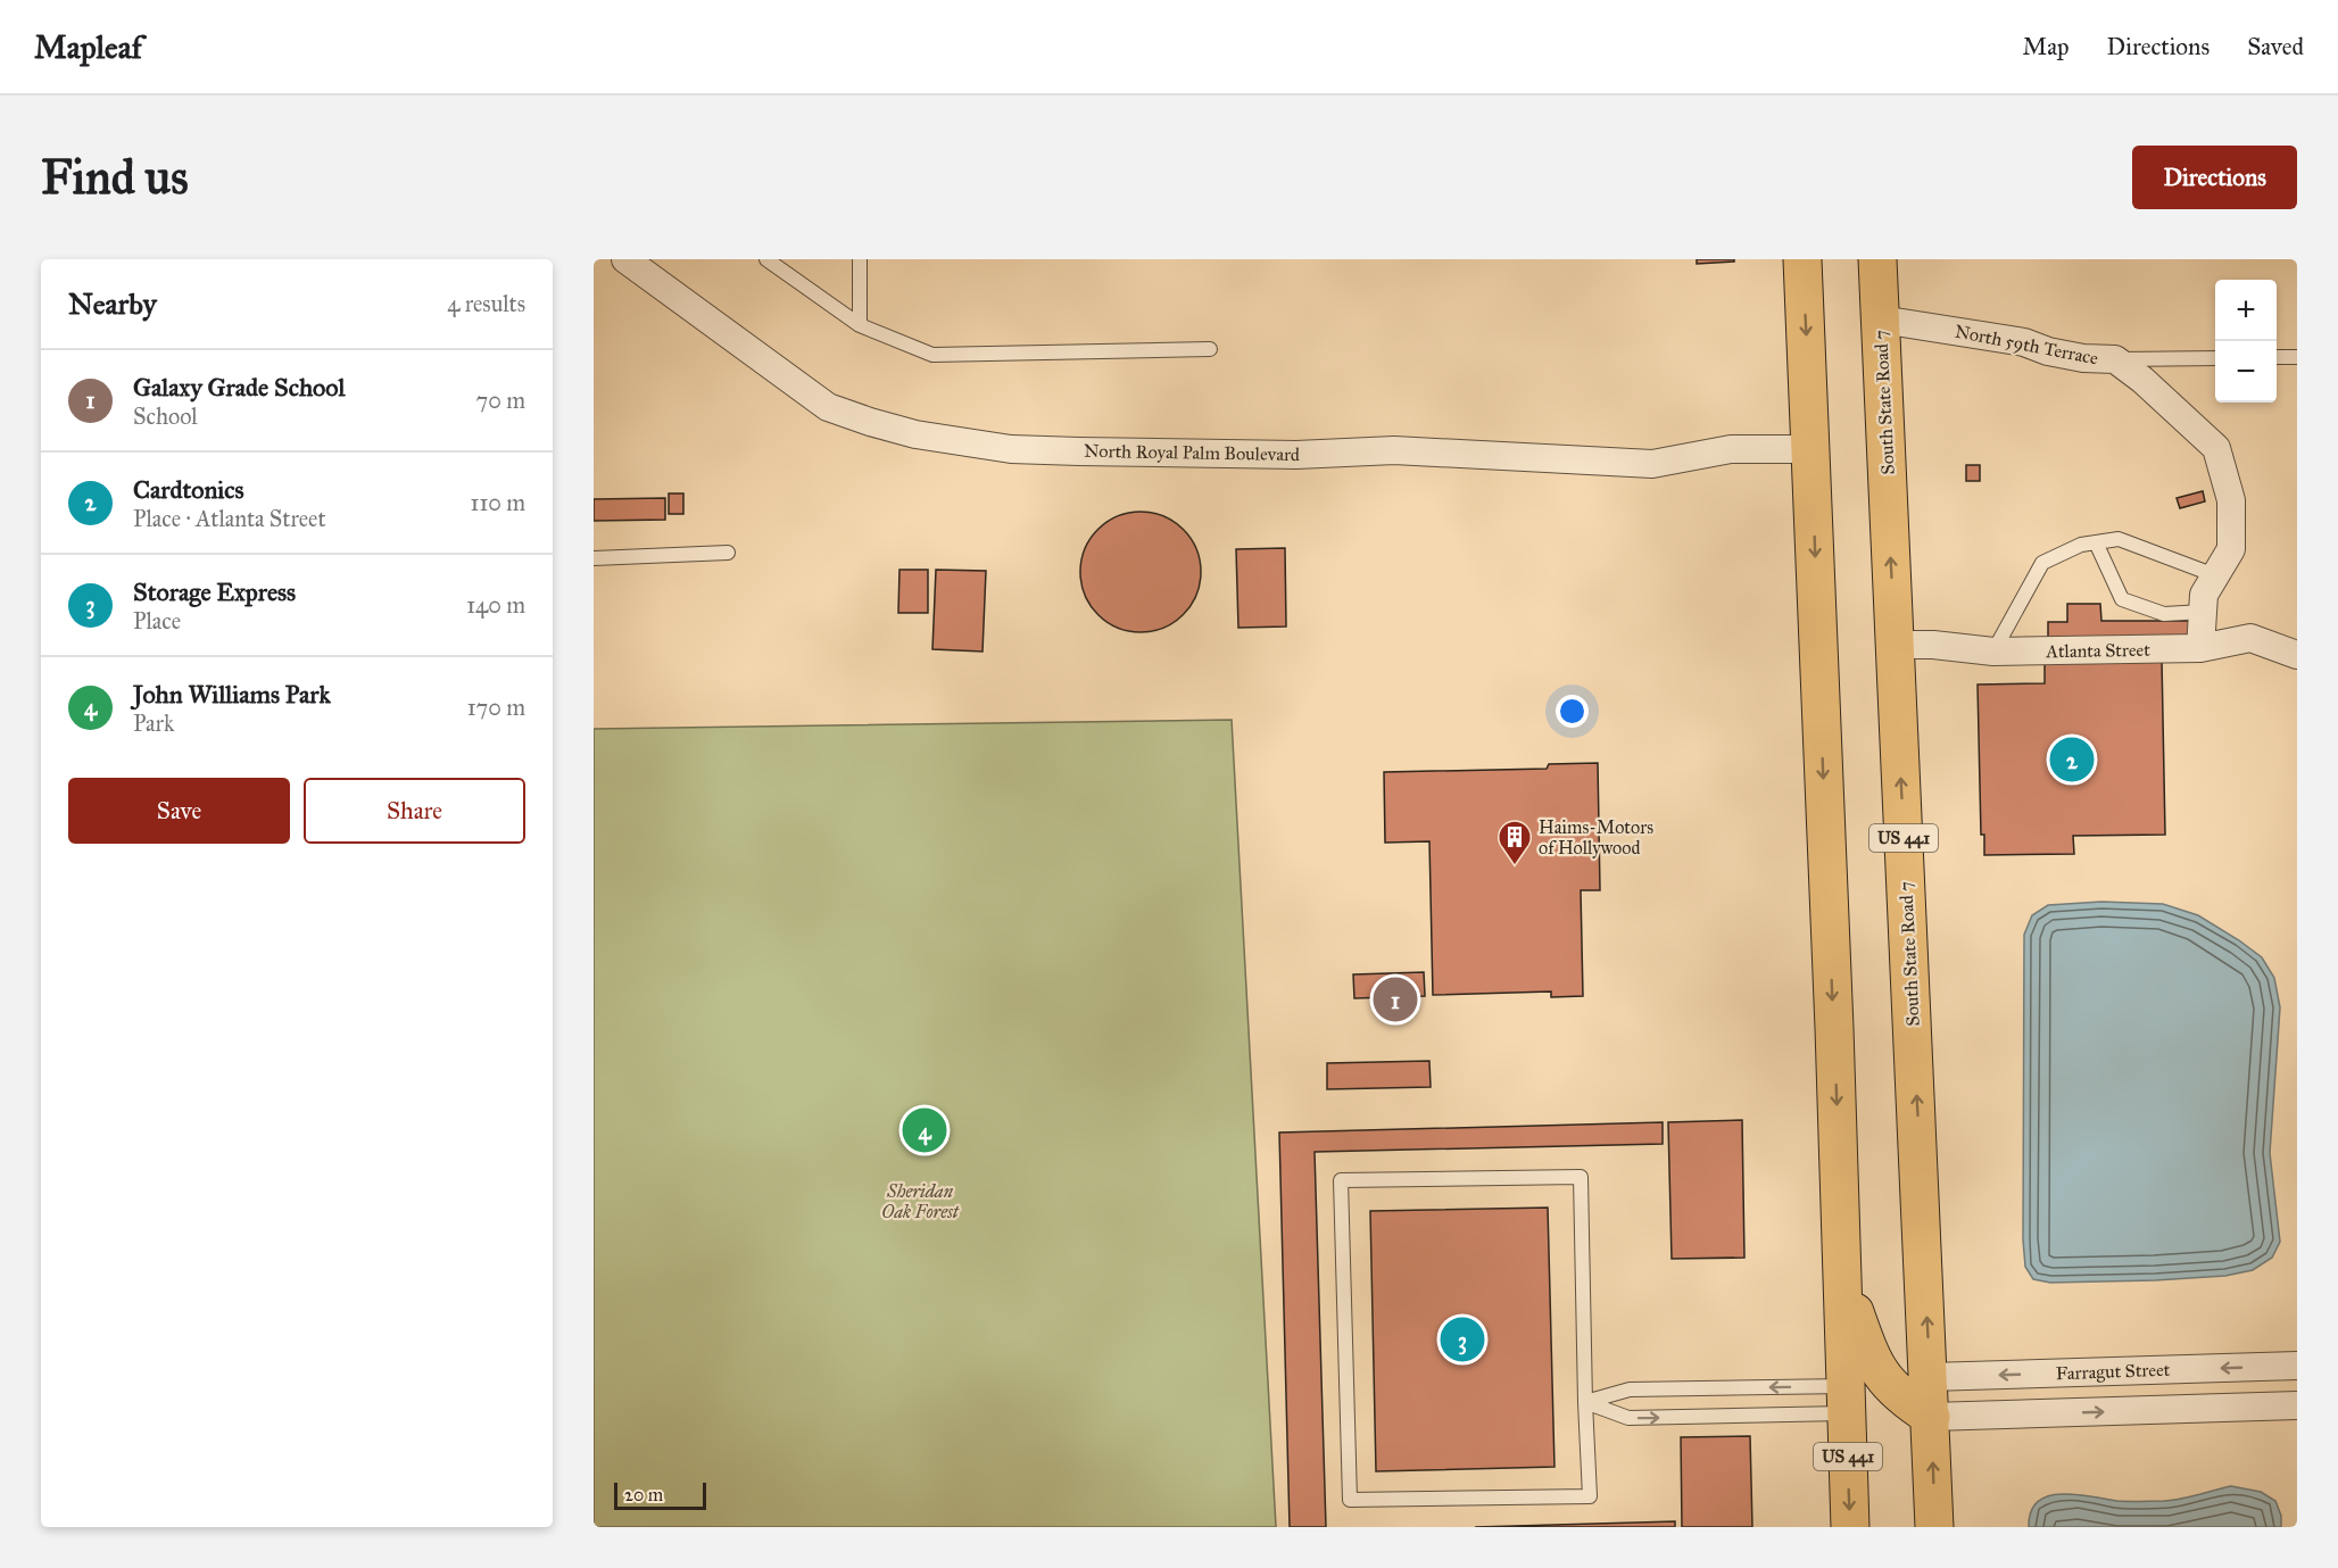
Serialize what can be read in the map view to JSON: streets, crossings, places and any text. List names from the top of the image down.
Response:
{
  "streets": {
    "main road": ["South State Road 7", "US 441"],
    "street": [
      "North 59th Terrace",
      "North Royal Palm Boulevard",
      "Atlanta Street",
      "Farragut Street"
    ]
  },
  "crossings": [
    ["North 59th Terrace", "South State Road 7"],
    ["North 59th Terrace", "Atlanta Street"],
    ["South State Road 7", "Atlanta Street"],
    ["South State Road 7", "Farragut Street"],
    ["North Royal Palm Boulevard", "US 441"]
  ],
  "parks": ["Sheridan Oak Forest"],
  "places": {
    "building": ["Haims-Motors of Hollywood"]
  },
  "scale_bar": "20 m",
  "page": {
    "header": "Mapleaf",
    "nav": ["Map", "Directions", "Saved"],
    "buttons": [
      "Directions",
      ["Save", "Share"]
    ],
    "title": "Find us",
    "heading": ["Nearby", "4 results"],
    "map_buttons": ["+", "−"],
    "list": [
      {
        "mark": "1",
        "name": "Galaxy Grade School",
        "note": "School",
        "value": "70 m"
      },
      {
        "mark": "2",
        "name": "Cardtonics",
        "note": "Place · Atlanta Street",
        "value": "110 m"
      },
      {
        "mark": "3",
        "name": "Storage Express",
        "note": "Place",
        "value": "140 m"
      },
      {
        "mark": "4",
        "name": "John Williams Park",
        "note": "Park",
        "value": "170 m"
      }
    ],
    "pins": [
      "2",
      "1",
      "4",
      "3"
    ],
    "scale": "20 m"
  }
}
